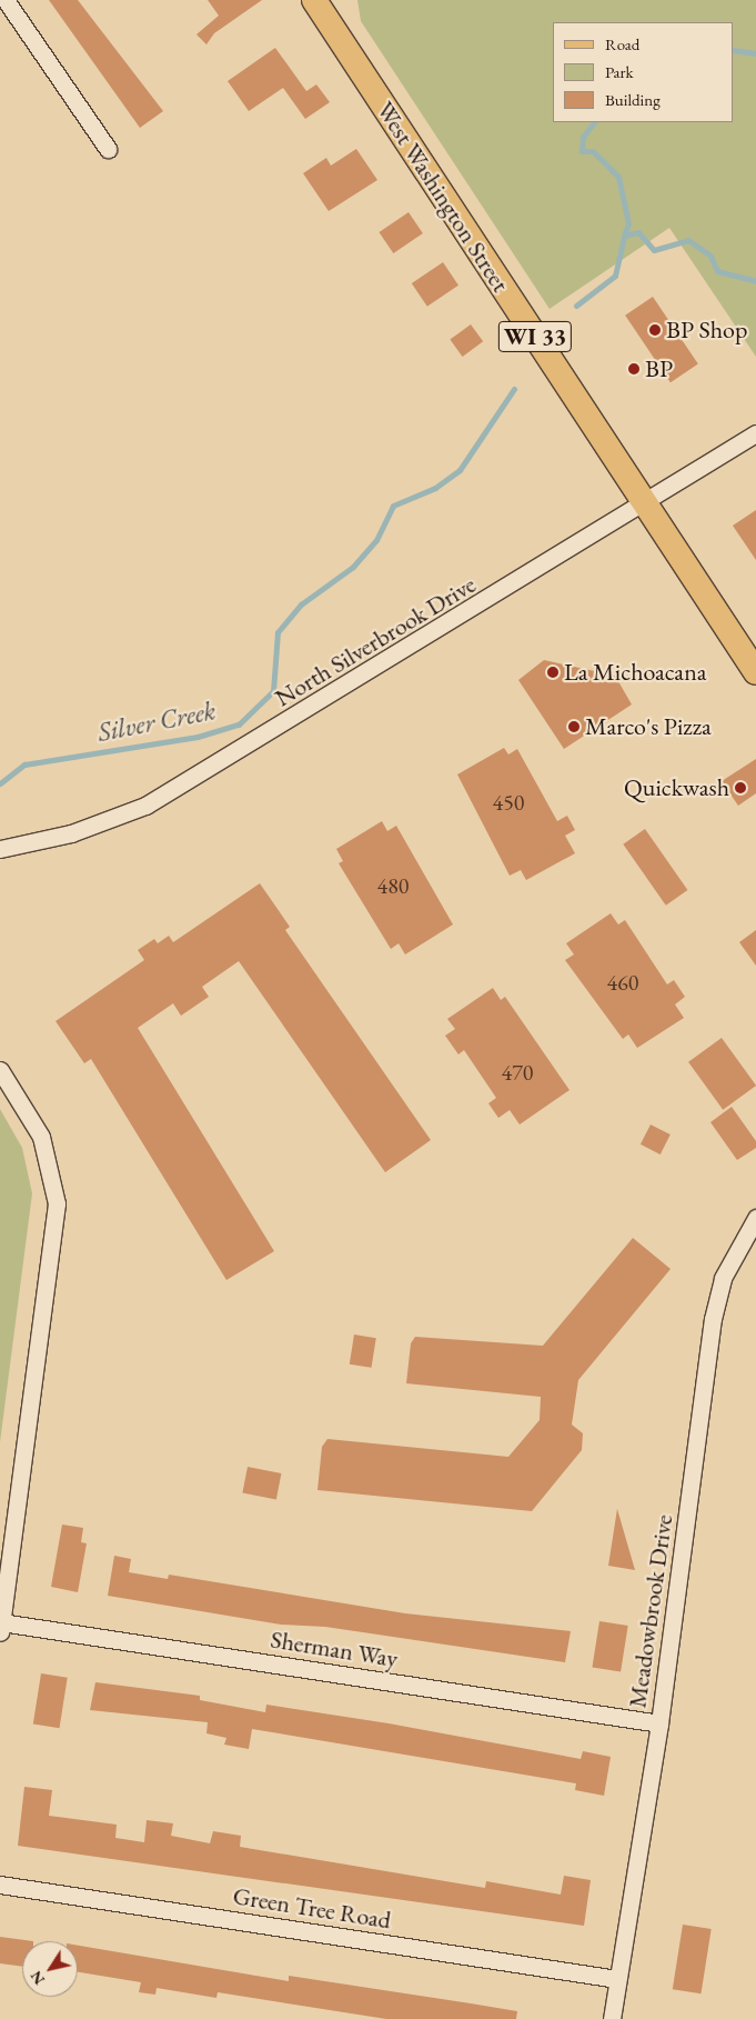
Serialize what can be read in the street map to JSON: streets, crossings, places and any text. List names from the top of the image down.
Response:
{
  "streets": {
    "main road": ["West Washington Street", "WI 33"],
    "street": [
      "North Silverbrook Drive",
      "Meadowbrook Drive",
      "Sherman Way",
      "Green Tree Road"
    ]
  },
  "crossings": [
    ["West Washington Street", "North Silverbrook Drive"],
    ["Meadowbrook Drive", "Sherman Way"],
    ["Meadowbrook Drive", "Green Tree Road"]
  ],
  "water": ["Silver Creek"],
  "places": [
    "BP Shop",
    "BP",
    "La Michoacana",
    "Marco's Pizza",
    "Quickwash"
  ],
  "house_numbers": [
    "450",
    "480",
    "460",
    "470"
  ],
  "legend": ["Road", "Park", "Building"],
  "north": "bottom left"
}
